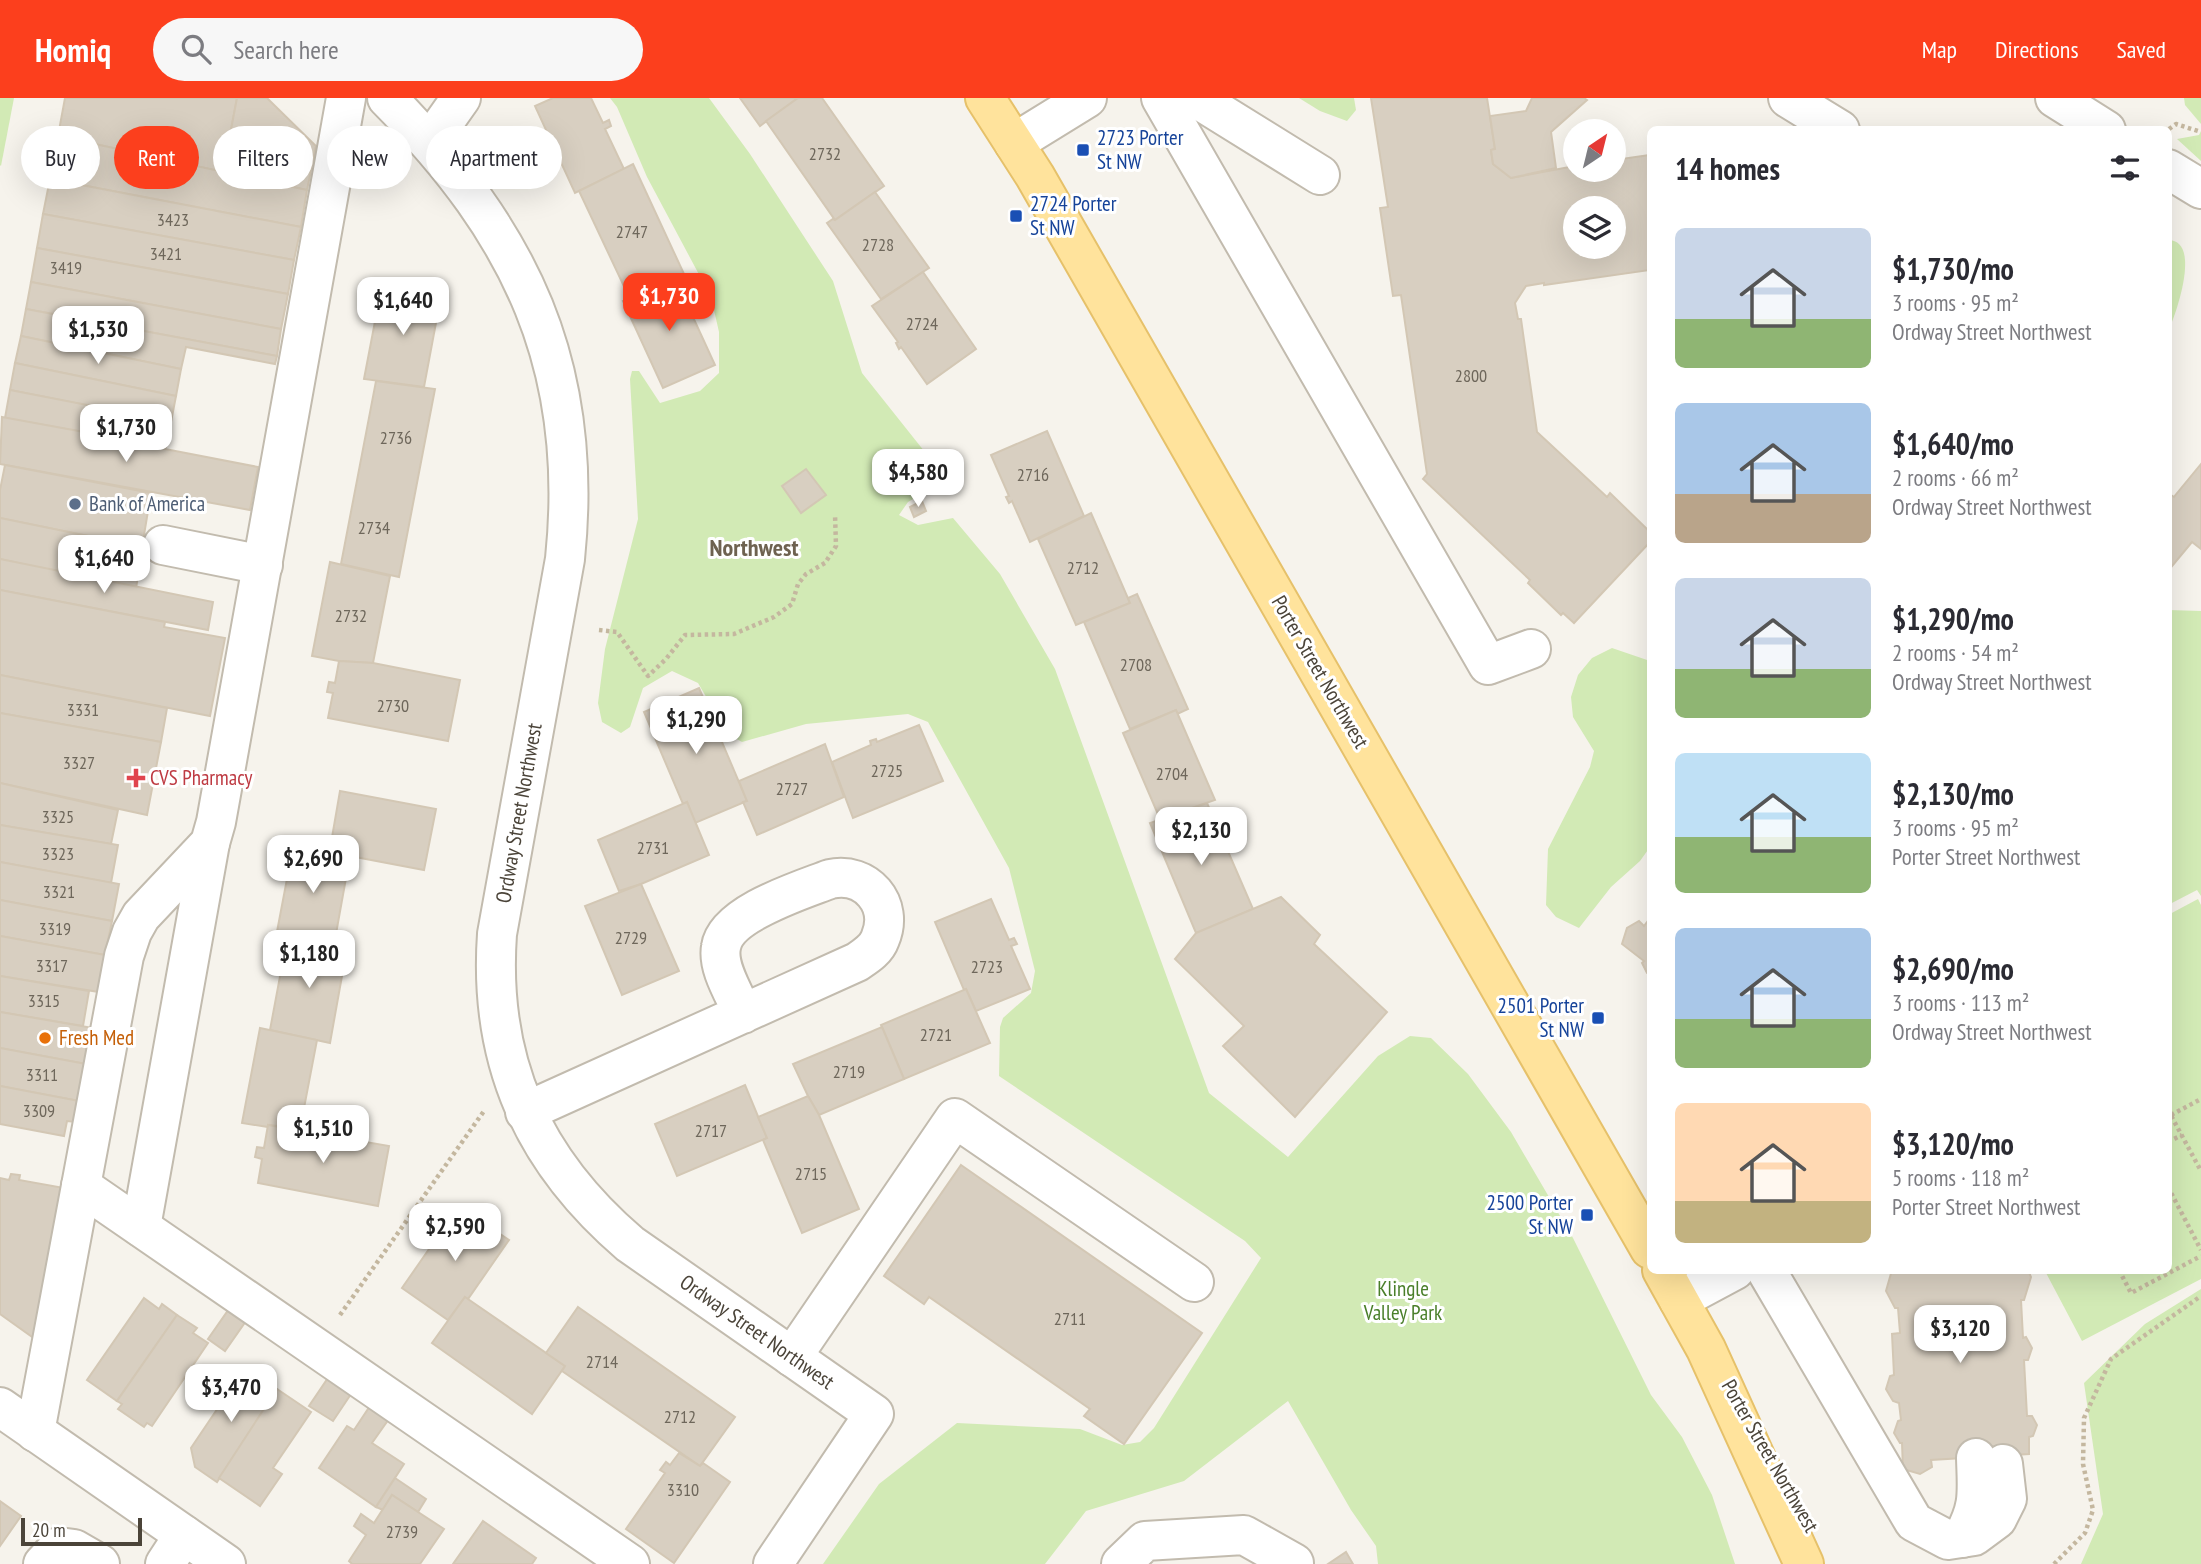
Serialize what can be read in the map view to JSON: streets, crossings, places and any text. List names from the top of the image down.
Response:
{
  "streets": {
    "main road": ["Porter Street Northwest"],
    "street": ["Ordway Street Northwest"]
  },
  "districts": ["Northwest"],
  "parks": ["Klingle Valley Park"],
  "places": {
    "transit": [
      "2723 Porter St NW",
      "2724 Porter St NW",
      "2501 Porter St NW",
      "2500 Porter St NW"
    ],
    "other": ["Bank of America", "Fresh Med"],
    "health": ["CVS Pharmacy"]
  },
  "house_numbers": [
    "2732",
    "3423",
    "2747",
    "2728",
    "3421",
    "3419",
    "2724",
    "2800",
    "2736",
    "2716",
    "2734",
    "2712",
    "2732",
    "2708",
    "2730",
    "3331",
    "3327",
    "2725",
    "2704",
    "2727",
    "3325",
    "2731",
    "3323",
    "3321",
    "3319",
    "2729",
    "3317",
    "2723",
    "3315",
    "2721",
    "2719",
    "3311",
    "3309",
    "2717",
    "2715",
    "2711",
    "2714",
    "2712",
    "3310",
    "2739"
  ],
  "scale_bar": "20 m",
  "north": "top right",
  "page": {
    "header": "Homiq",
    "search": "Search here",
    "nav": ["Map", "Directions", "Saved"],
    "chip": [
      "Buy",
      "Rent",
      "Filters",
      "New",
      "Apartment"
    ],
    "heading": "14 homes",
    "list": [
      {
        "name": "$1,730/mo",
        "note": "3 rooms · 95 m² · Ordway Street Northwest"
      },
      {
        "name": "$1,640/mo",
        "note": "2 rooms · 66 m² · Ordway Street Northwest"
      },
      {
        "name": "$1,290/mo",
        "note": "2 rooms · 54 m² · Ordway Street Northwest"
      },
      {
        "name": "$2,130/mo",
        "note": "3 rooms · 95 m² · Porter Street Northwest"
      },
      {
        "name": "$2,690/mo",
        "note": "3 rooms · 113 m² · Ordway Street Northwest"
      },
      {
        "name": "$3,120/mo",
        "note": "5 rooms · 118 m² · Porter Street Northwest"
      }
    ],
    "price": [
      "$1,730",
      "$1,640",
      "$1,530",
      "$1,730",
      "$4,580",
      "$1,640",
      "$1,290",
      "$2,130",
      "$2,690",
      "$1,180",
      "$1,510",
      "$2,590",
      "$3,120",
      "$3,470"
    ],
    "scale": "20 m"
  }
}
